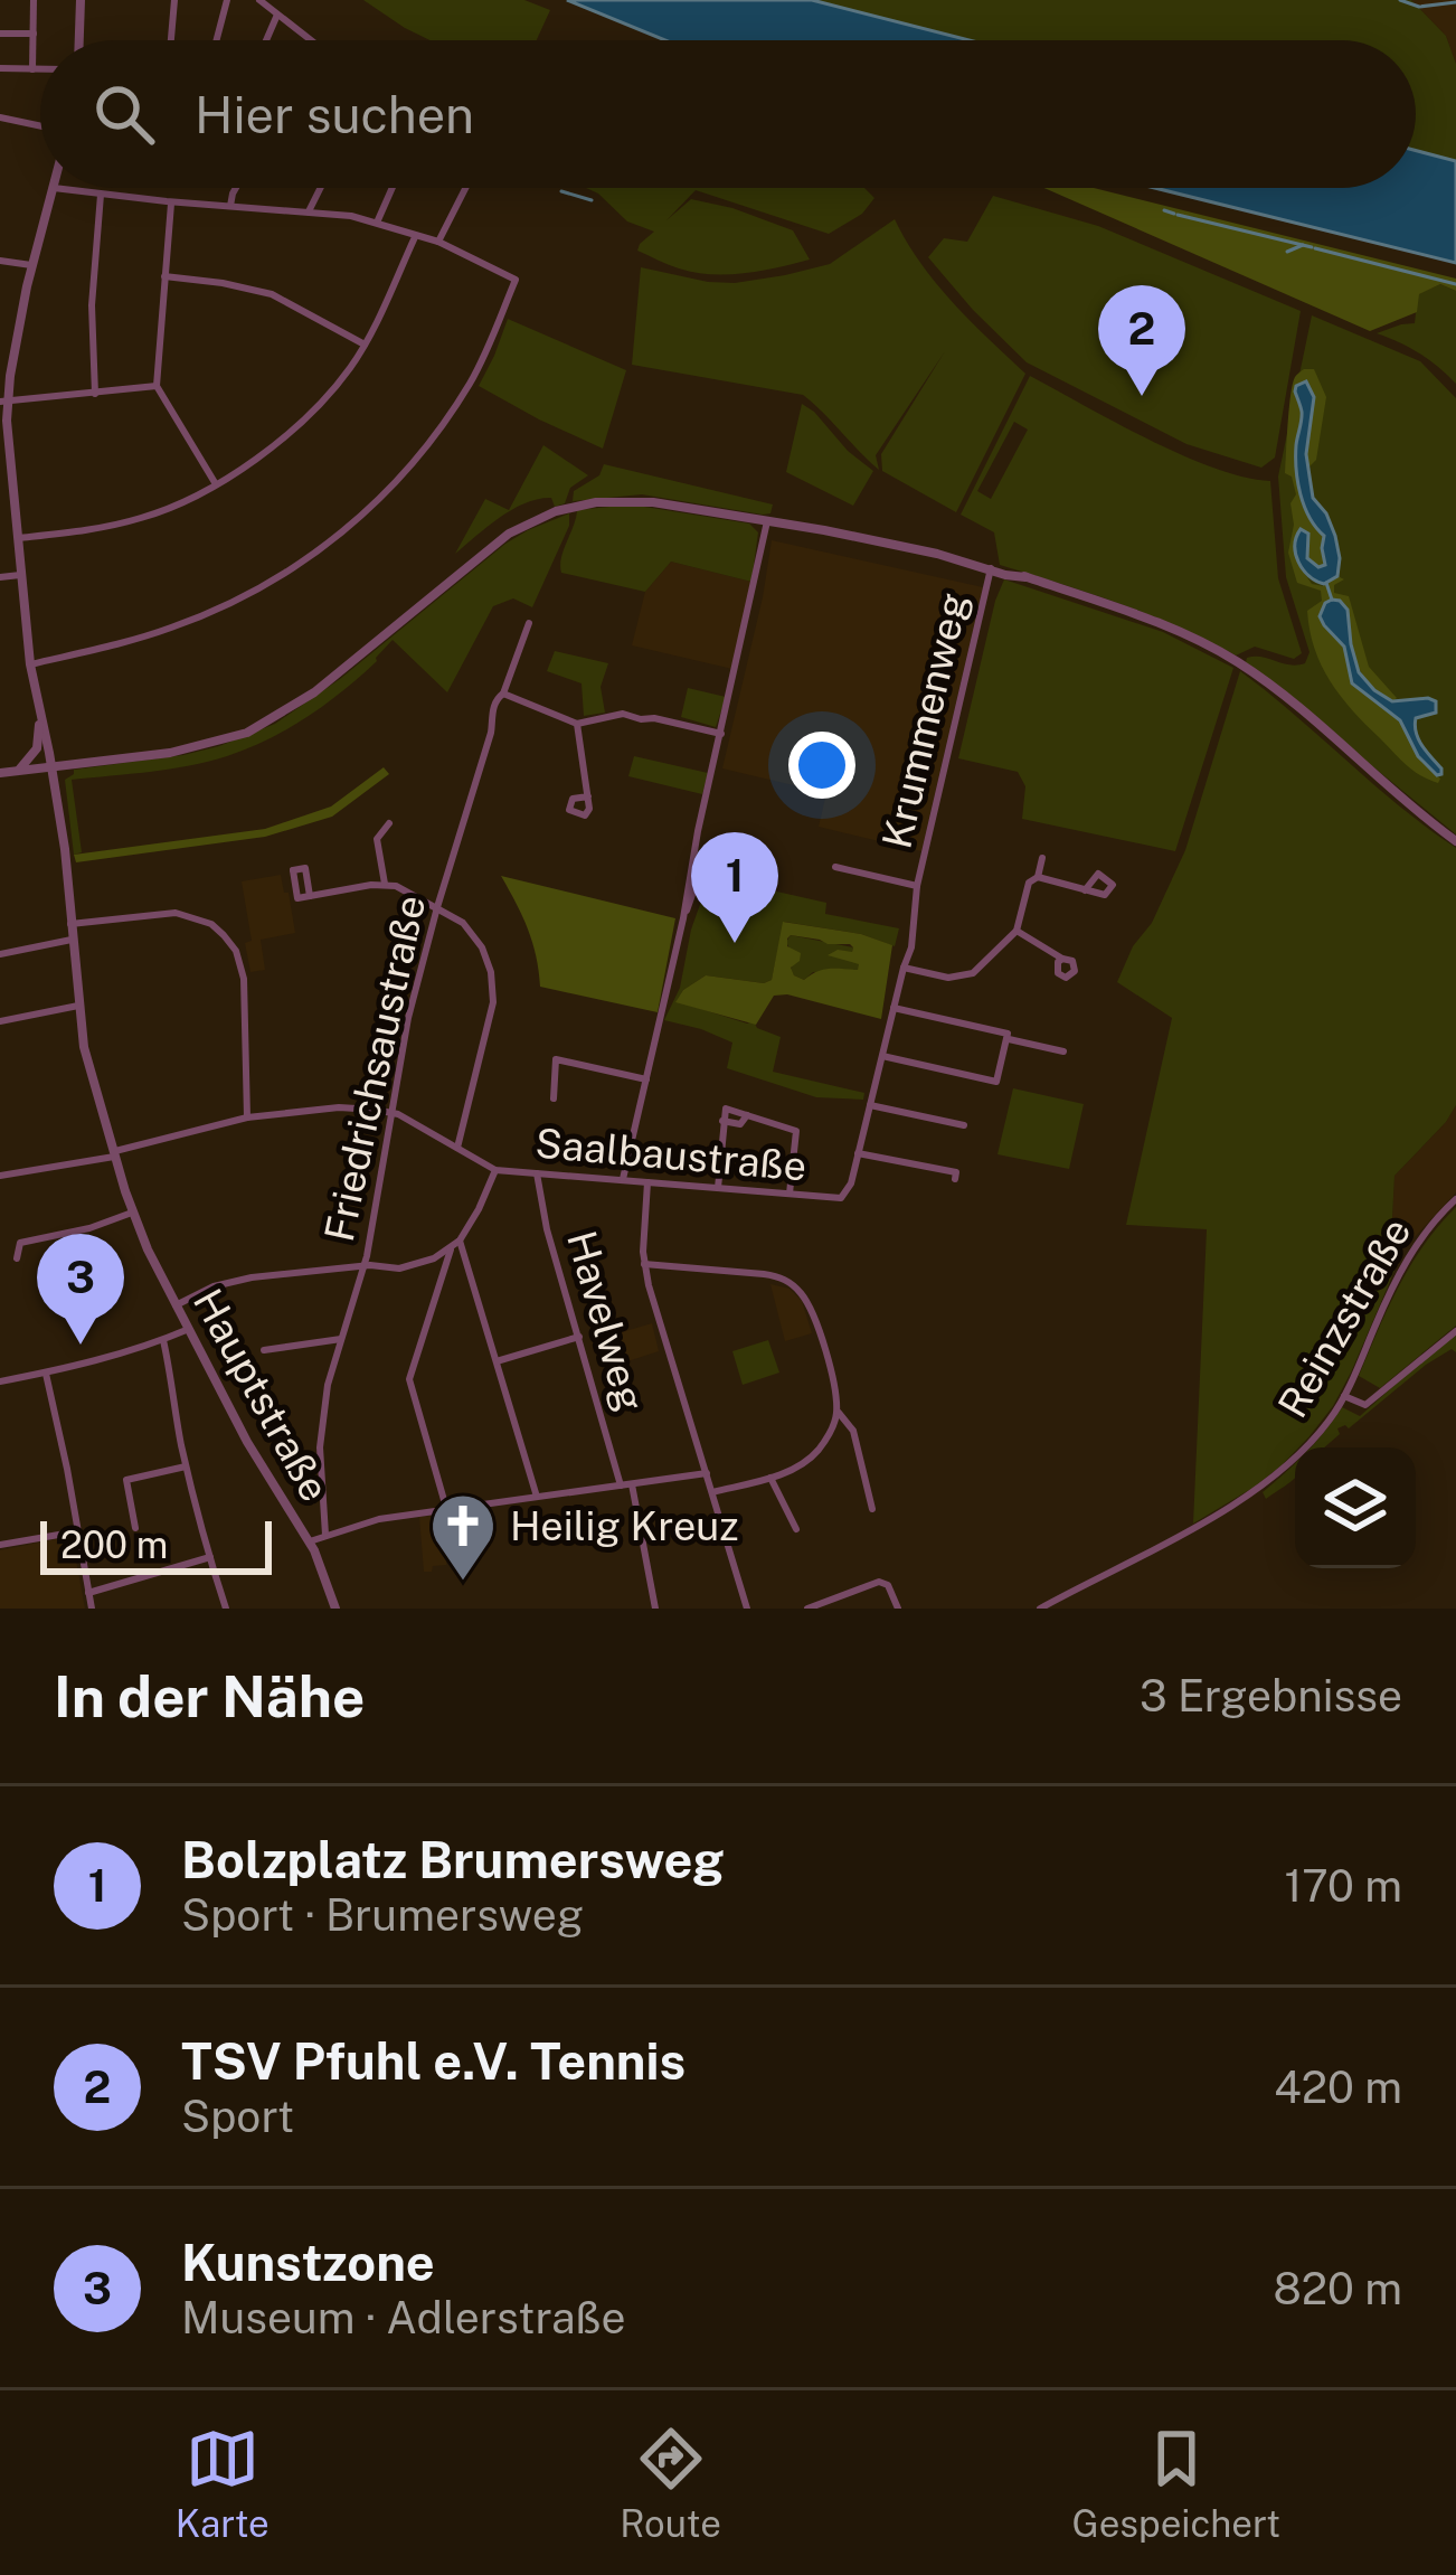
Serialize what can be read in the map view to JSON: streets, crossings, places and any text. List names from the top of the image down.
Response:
{
  "streets": {
    "street": [
      "Krummenweg",
      "Friedrichsaustraße",
      "Saalbaustraße",
      "Reinzstraße",
      "Havelweg",
      "Hauptstraße"
    ]
  },
  "crossings": [
    ["Krummenweg", "Saalbaustraße"],
    ["Friedrichsaustraße", "Saalbaustraße"],
    ["Saalbaustraße", "Havelweg"],
    ["Saalbaustraße", "Hauptstraße"]
  ],
  "places": {
    "church": ["Heilig Kreuz"]
  },
  "scale_bar": "200 m",
  "page": {
    "search": "Hier suchen",
    "pins": ["2", "1", "3"],
    "scale": "200 m",
    "heading": ["In der Nähe", "3 Ergebnisse"],
    "list": [
      {
        "mark": "1",
        "name": "Bolzplatz Brumersweg",
        "note": "Sport · Brumersweg",
        "value": "170 m"
      },
      {
        "mark": "2",
        "name": "TSV Pfuhl e.V. Tennis",
        "note": "Sport",
        "value": "420 m"
      },
      {
        "mark": "3",
        "name": "Kunstzone",
        "note": "Museum · Adlerstraße",
        "value": "820 m"
      }
    ],
    "nav": ["Karte", "Route", "Gespeichert"]
  }
}
